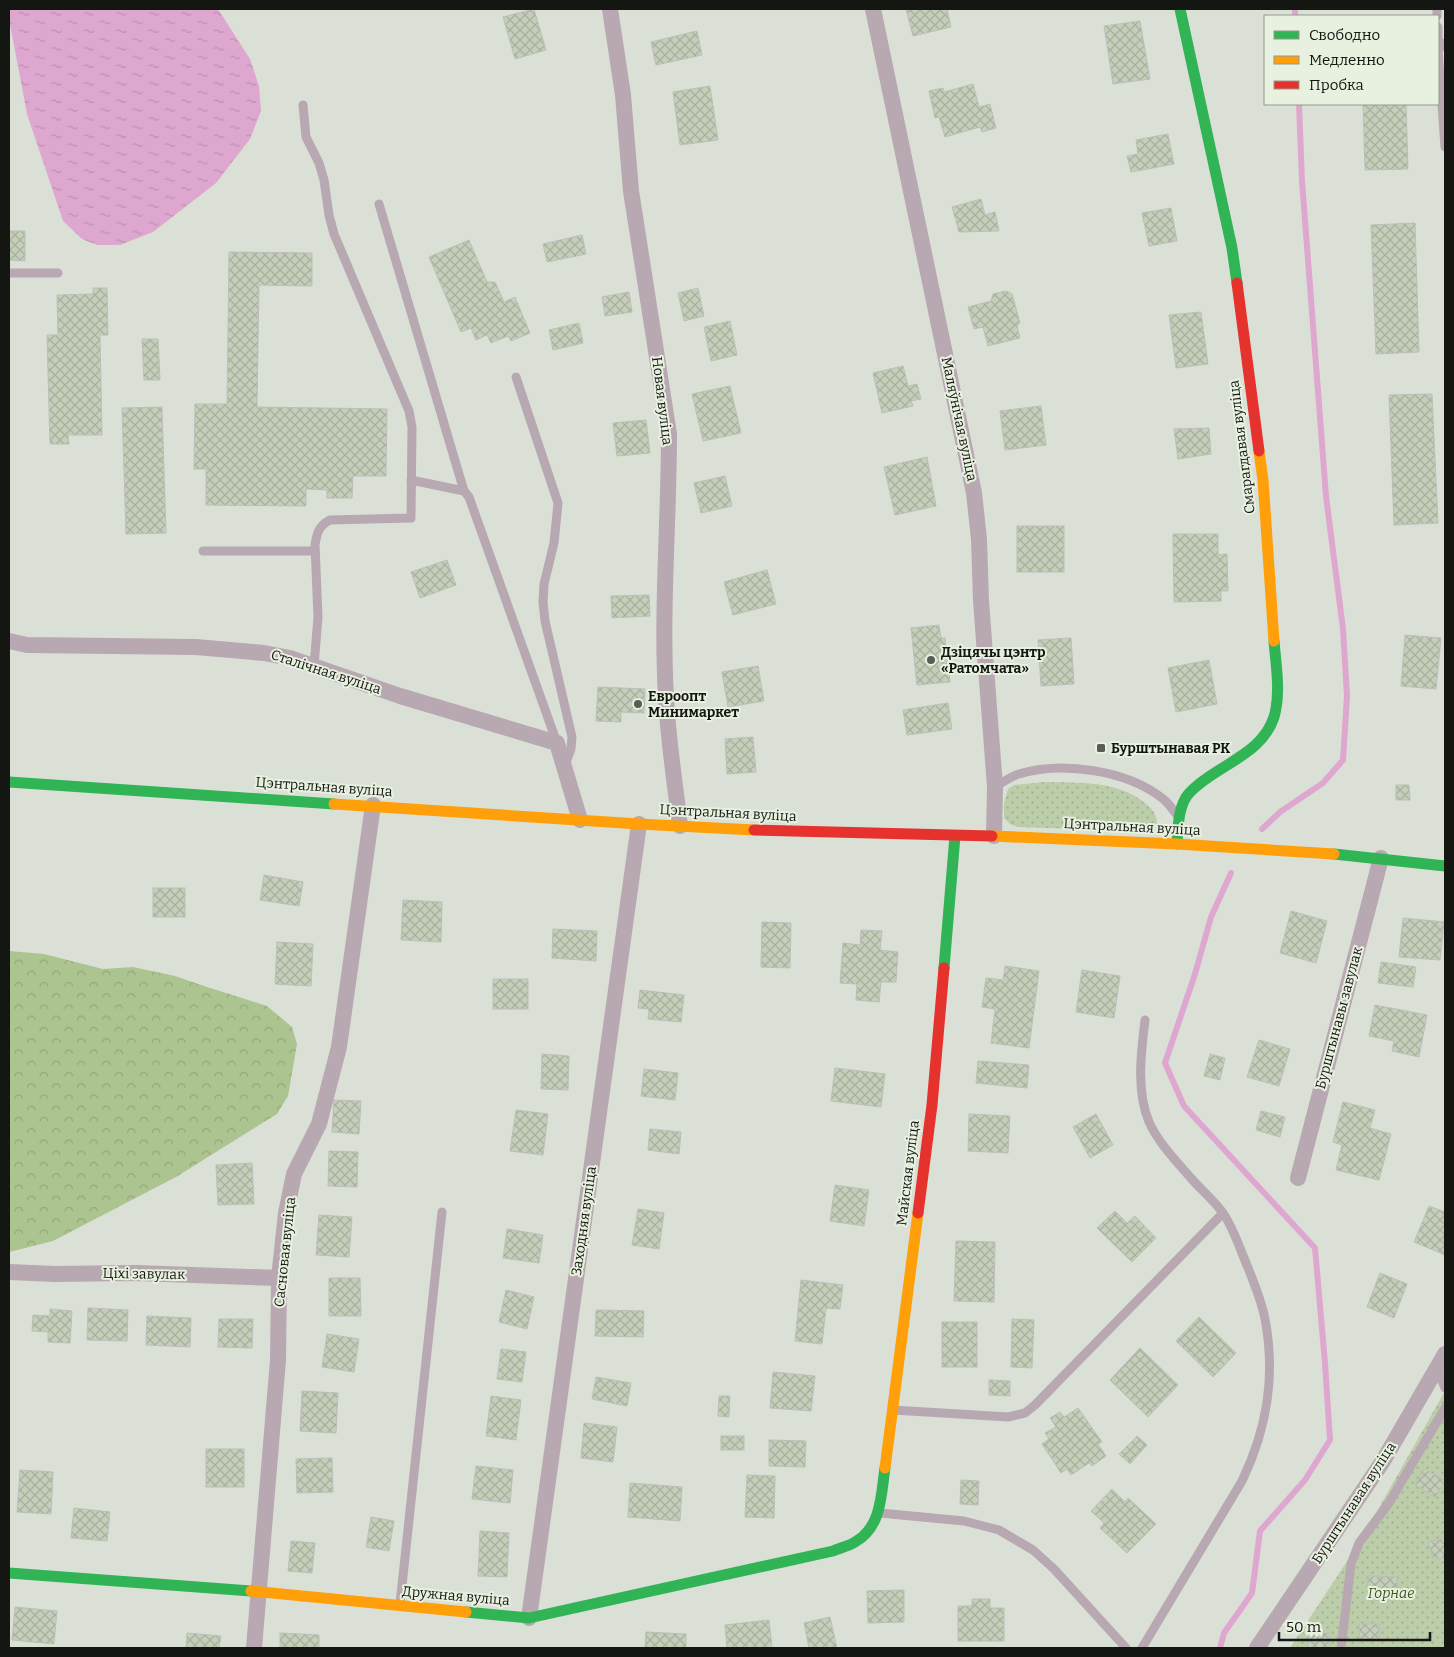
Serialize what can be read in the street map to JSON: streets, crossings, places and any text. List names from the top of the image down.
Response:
{
  "streets": {
    "street": [
      "Новая вуліца",
      "Маляўнічая вуліца",
      "Смарагдавая вуліца",
      "Сталічная вуліца",
      "Цэнтральная вуліца",
      "Бурштынавы завулак",
      "Майская вуліца",
      "Заходняя вуліца",
      "Сасновая вуліца",
      "Ціхі завулак",
      "Бурштынавая вуліца",
      "Дружная вуліца"
    ]
  },
  "crossings": [
    ["Новая вуліца", "Цэнтральная вуліца"],
    ["Маляўнічая вуліца", "Цэнтральная вуліца"],
    ["Смарагдавая вуліца", "Цэнтральная вуліца"],
    ["Цэнтральная вуліца", "Бурштынавы завулак"],
    ["Цэнтральная вуліца", "Майская вуліца"],
    ["Цэнтральная вуліца", "Заходняя вуліца"],
    ["Цэнтральная вуліца", "Сасновая вуліца"],
    ["Майская вуліца", "Дружная вуліца"],
    ["Заходняя вуліца", "Дружная вуліца"],
    ["Сасновая вуліца", "Ціхі завулак"],
    ["Сасновая вуліца", "Дружная вуліца"]
  ],
  "parks": ["Горнае"],
  "places": {
    "other": ["Дзіцячы цэнтр «Ратомчата»", "Евроопт Минимаркет"],
    "transit": ["Бурштынавая РК"]
  },
  "legend": ["Свободно", "Медленно", "Пробка"],
  "scale_bar": "50 m"
}
